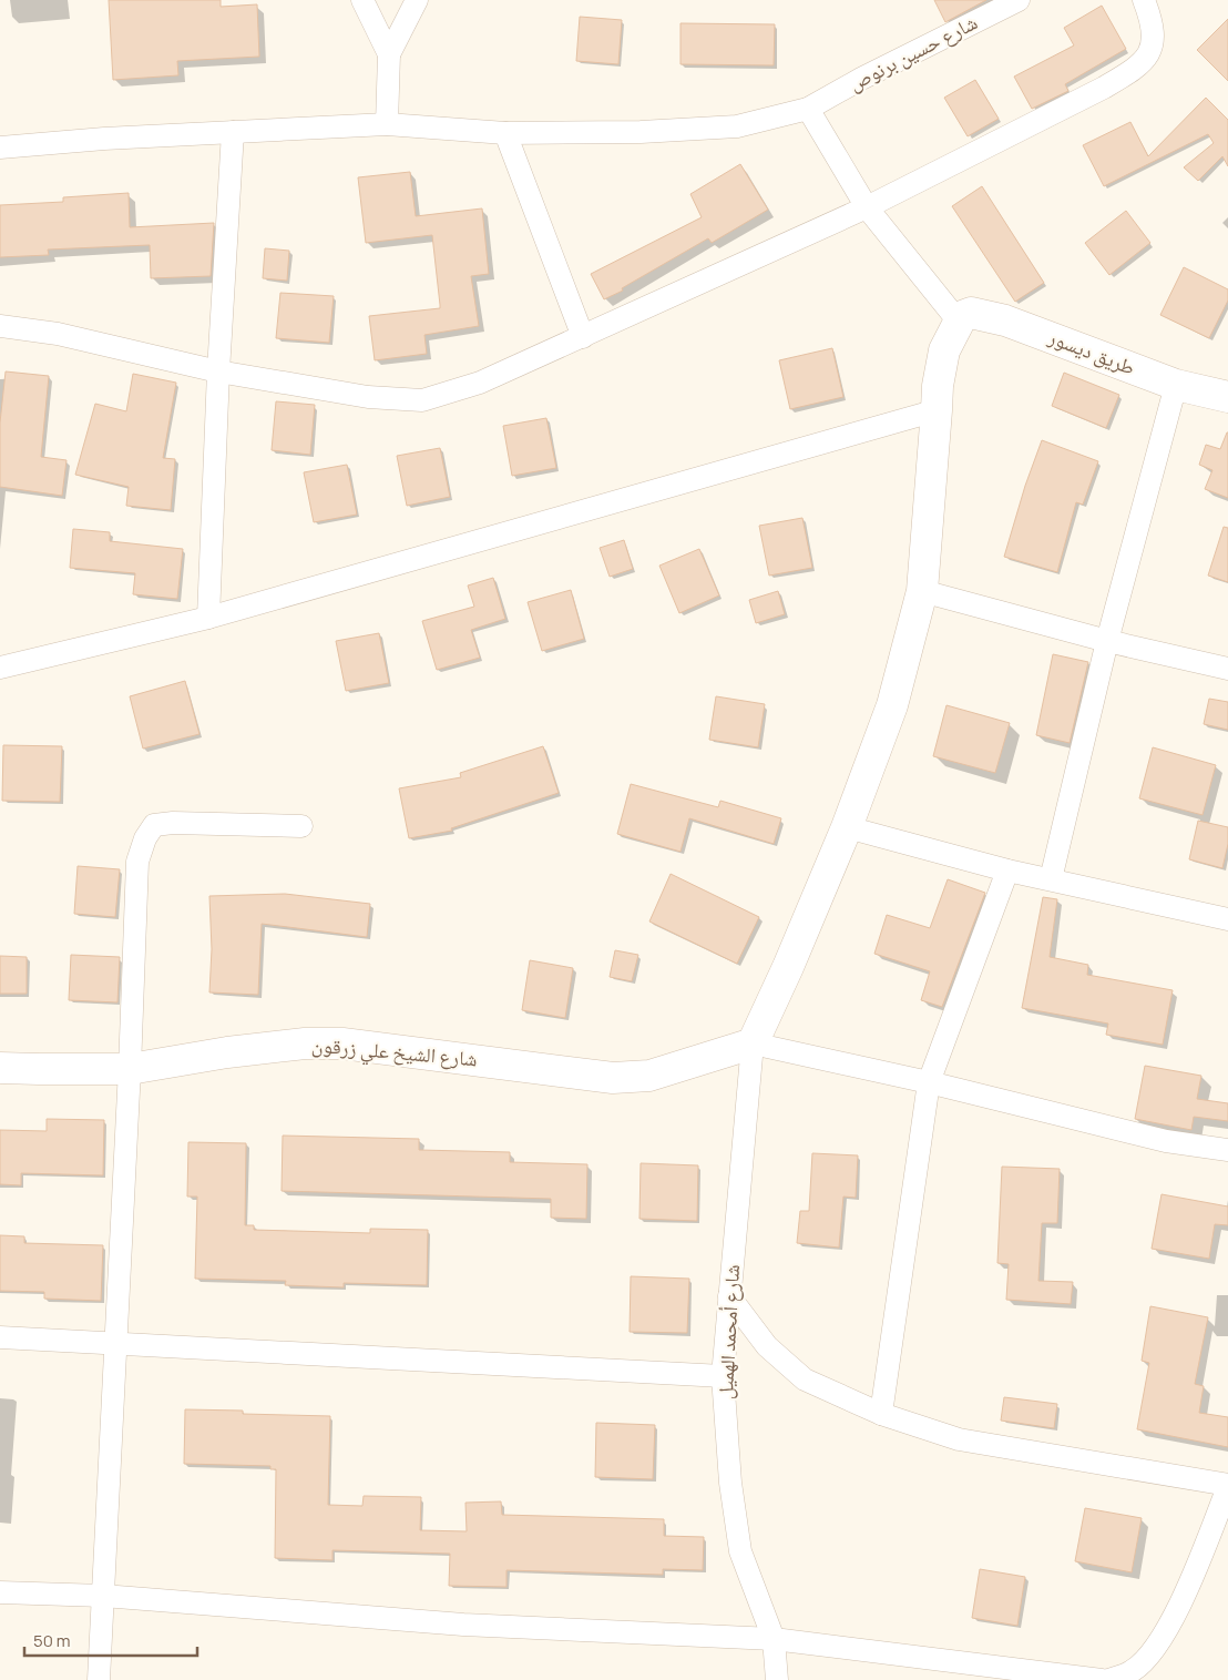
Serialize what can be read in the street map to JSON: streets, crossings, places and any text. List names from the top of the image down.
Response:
{
  "streets": {
    "main road": ["طريق ديسور", "شارع الشيخ علي زرقون"],
    "street": ["شارع حسين برنوص", "شارع أمحمد الهميل"]
  },
  "crossings": [
    ["شارع الشيخ علي زرقون", "شارع أمحمد الهميل"]
  ],
  "scale_bar": "50 m"
}
